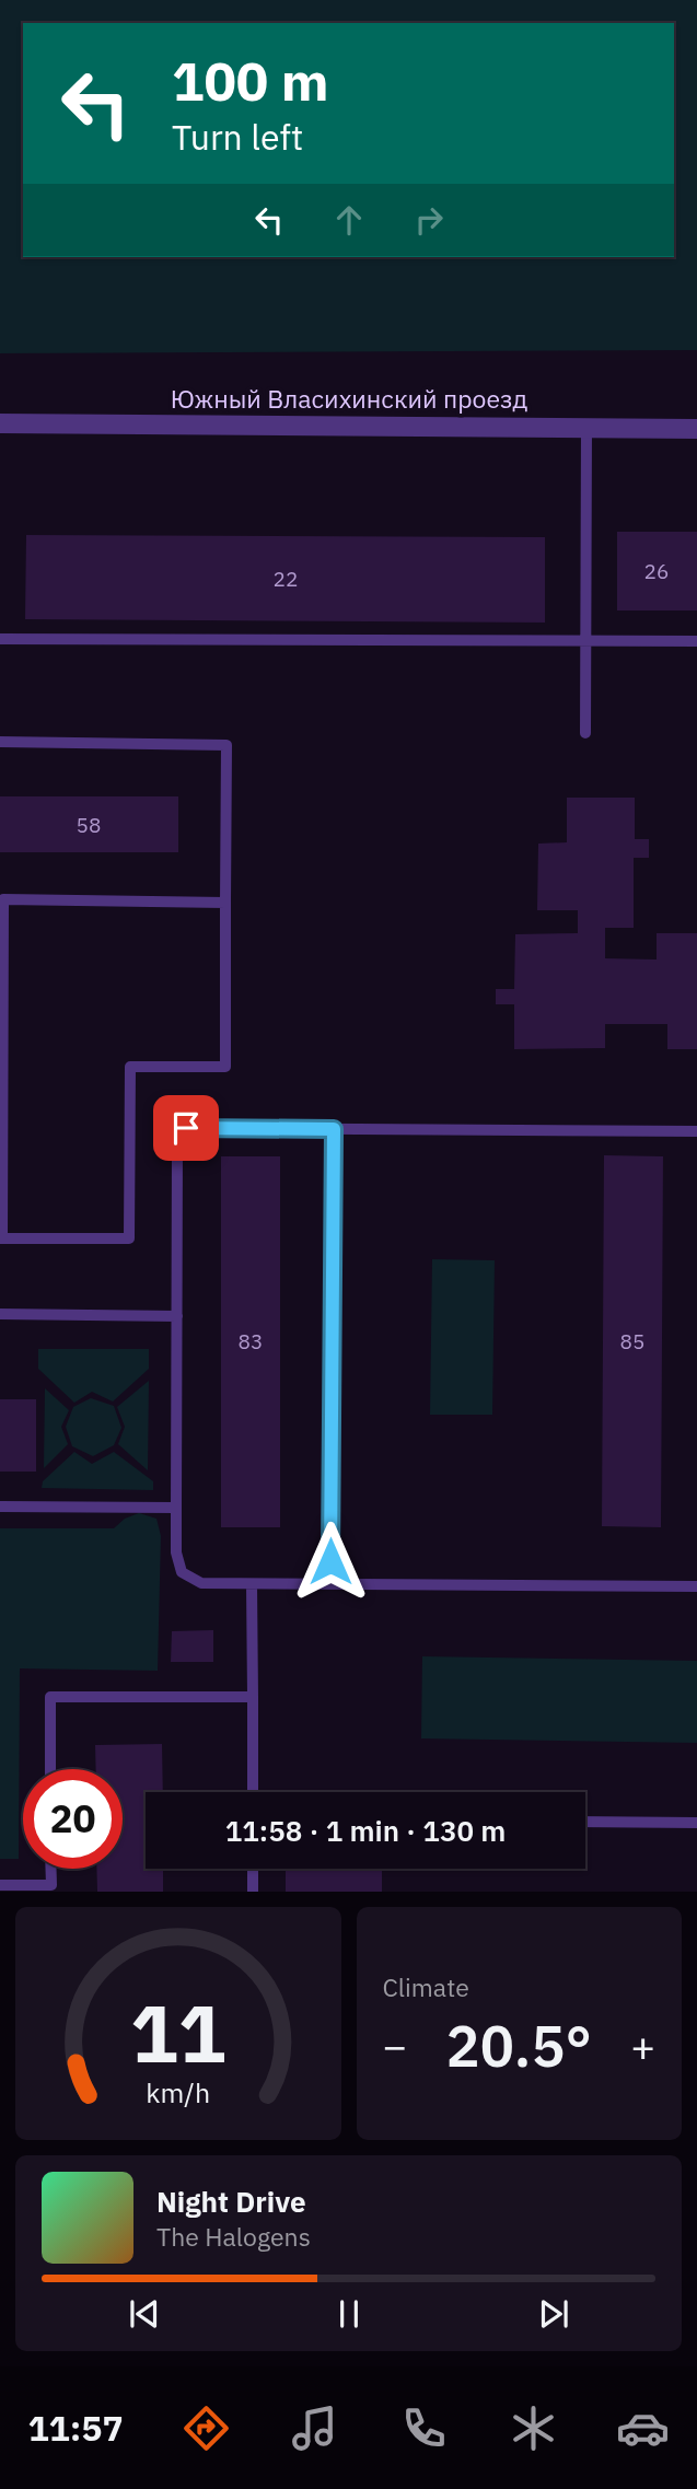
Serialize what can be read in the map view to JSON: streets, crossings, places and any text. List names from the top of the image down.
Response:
{
  "streets": {
    "street": ["Южный Власихинский проезд"]
  },
  "house_numbers": [
    "26",
    "22",
    "58",
    "83",
    "85"
  ],
  "page": {
    "turn": ["100 m", "Turn left"],
    "limit": "20",
    "trip": "11:58 · 1 min · 130 m",
    "tile": "Climate",
    "heat": ["−", "20.5°", "+"],
    "song": ["Night Drive", "The Halogens"],
    "tabs": "11:57",
    "gauge": ["11", "km/h"]
  }
}
